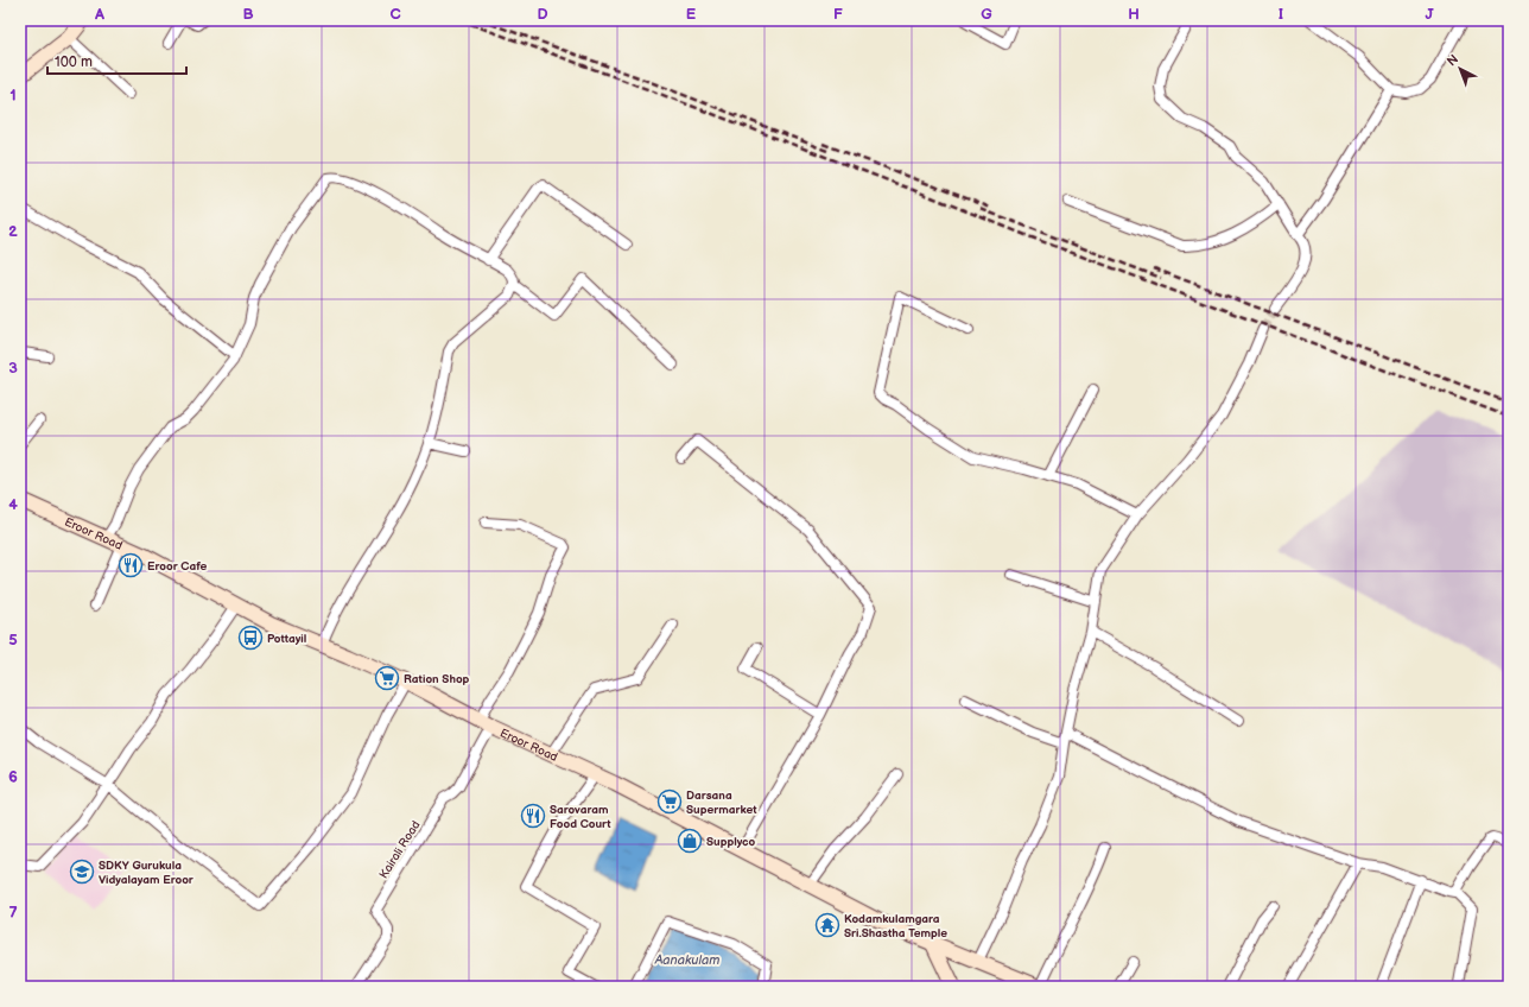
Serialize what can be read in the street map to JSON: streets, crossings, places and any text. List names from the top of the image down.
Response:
{
  "streets": {
    "main road": ["Eroor Road"],
    "street": ["Kairali Road"]
  },
  "crossings": [
    ["Eroor Road", "Kairali Road"]
  ],
  "water": ["Aanakulam"],
  "places": {
    "restaurant": ["Eroor Cafe", "Sarovaram Food Court"],
    "bus stop": ["Pottayil"],
    "supermarket": ["Ration Shop", "Darsana Supermarket"],
    "shop": ["Supplyco"],
    "school or university": ["SDKY Gurukula Vidyalayam Eroor"],
    "temple": ["Kodamkulamgara Sri.Shastha Temple"]
  },
  "scale_bar": "100 m",
  "north": "top left",
  "grid": {
    "columns": [
      "A",
      "B",
      "C",
      "D",
      "E",
      "F",
      "G",
      "H",
      "I",
      "J"
    ],
    "rows": [
      "1",
      "2",
      "3",
      "4",
      "5",
      "6",
      "7"
    ]
  }
}
